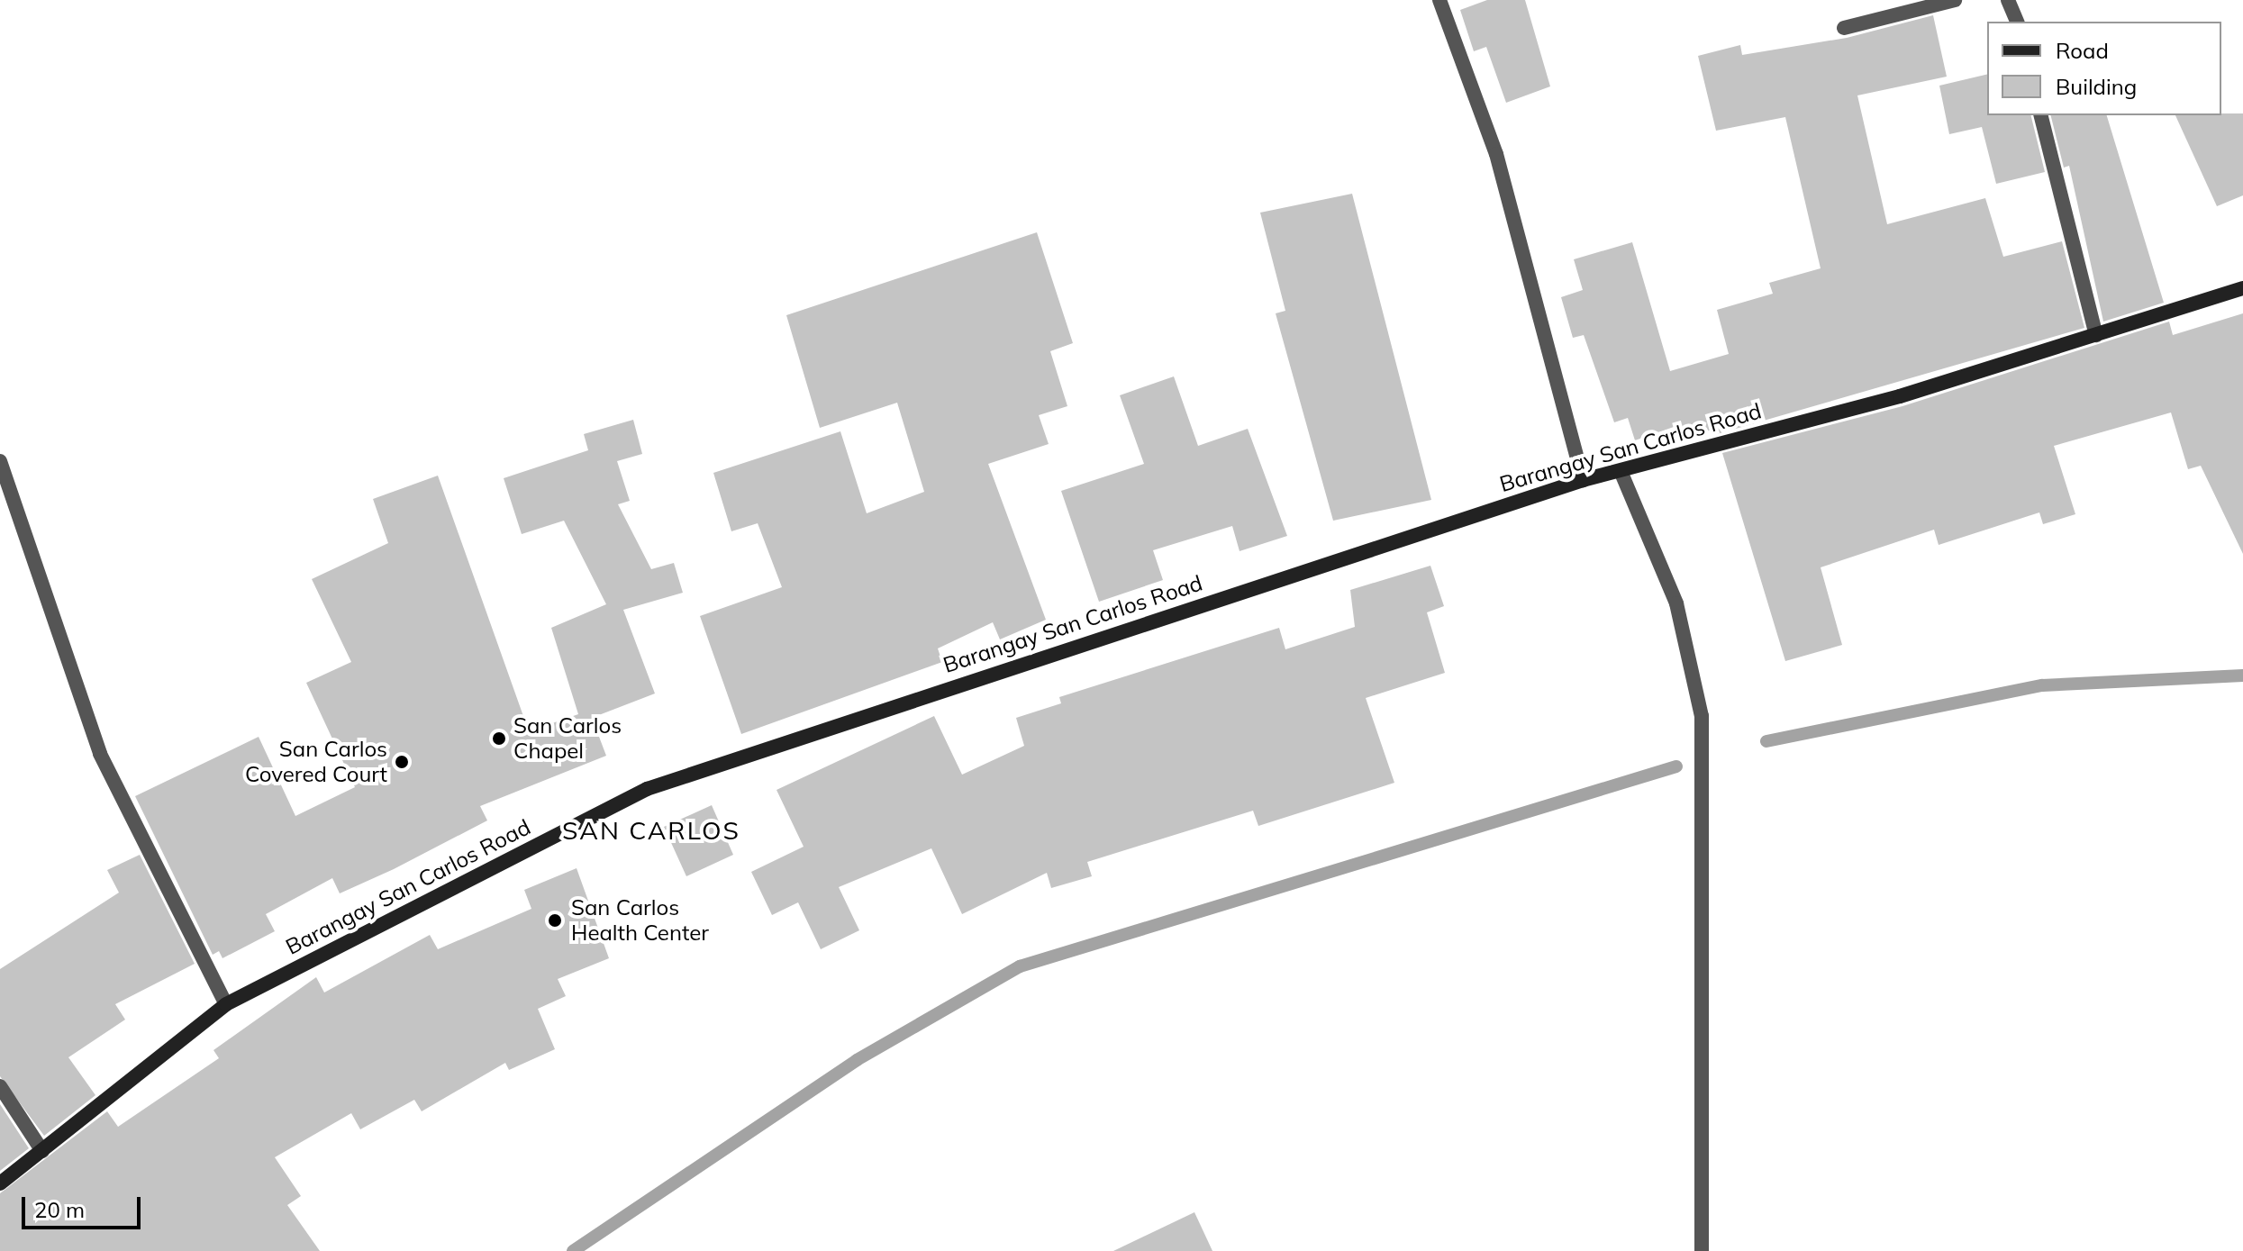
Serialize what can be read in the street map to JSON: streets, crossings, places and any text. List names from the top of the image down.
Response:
{
  "streets": {
    "street": ["Barangay San Carlos Road"]
  },
  "districts": ["SAN CARLOS"],
  "places": ["San Carlos Chapel", "San Carlos Covered Court", "San Carlos Health Center"],
  "legend": ["Road", "Building"],
  "scale_bar": "20 m"
}
